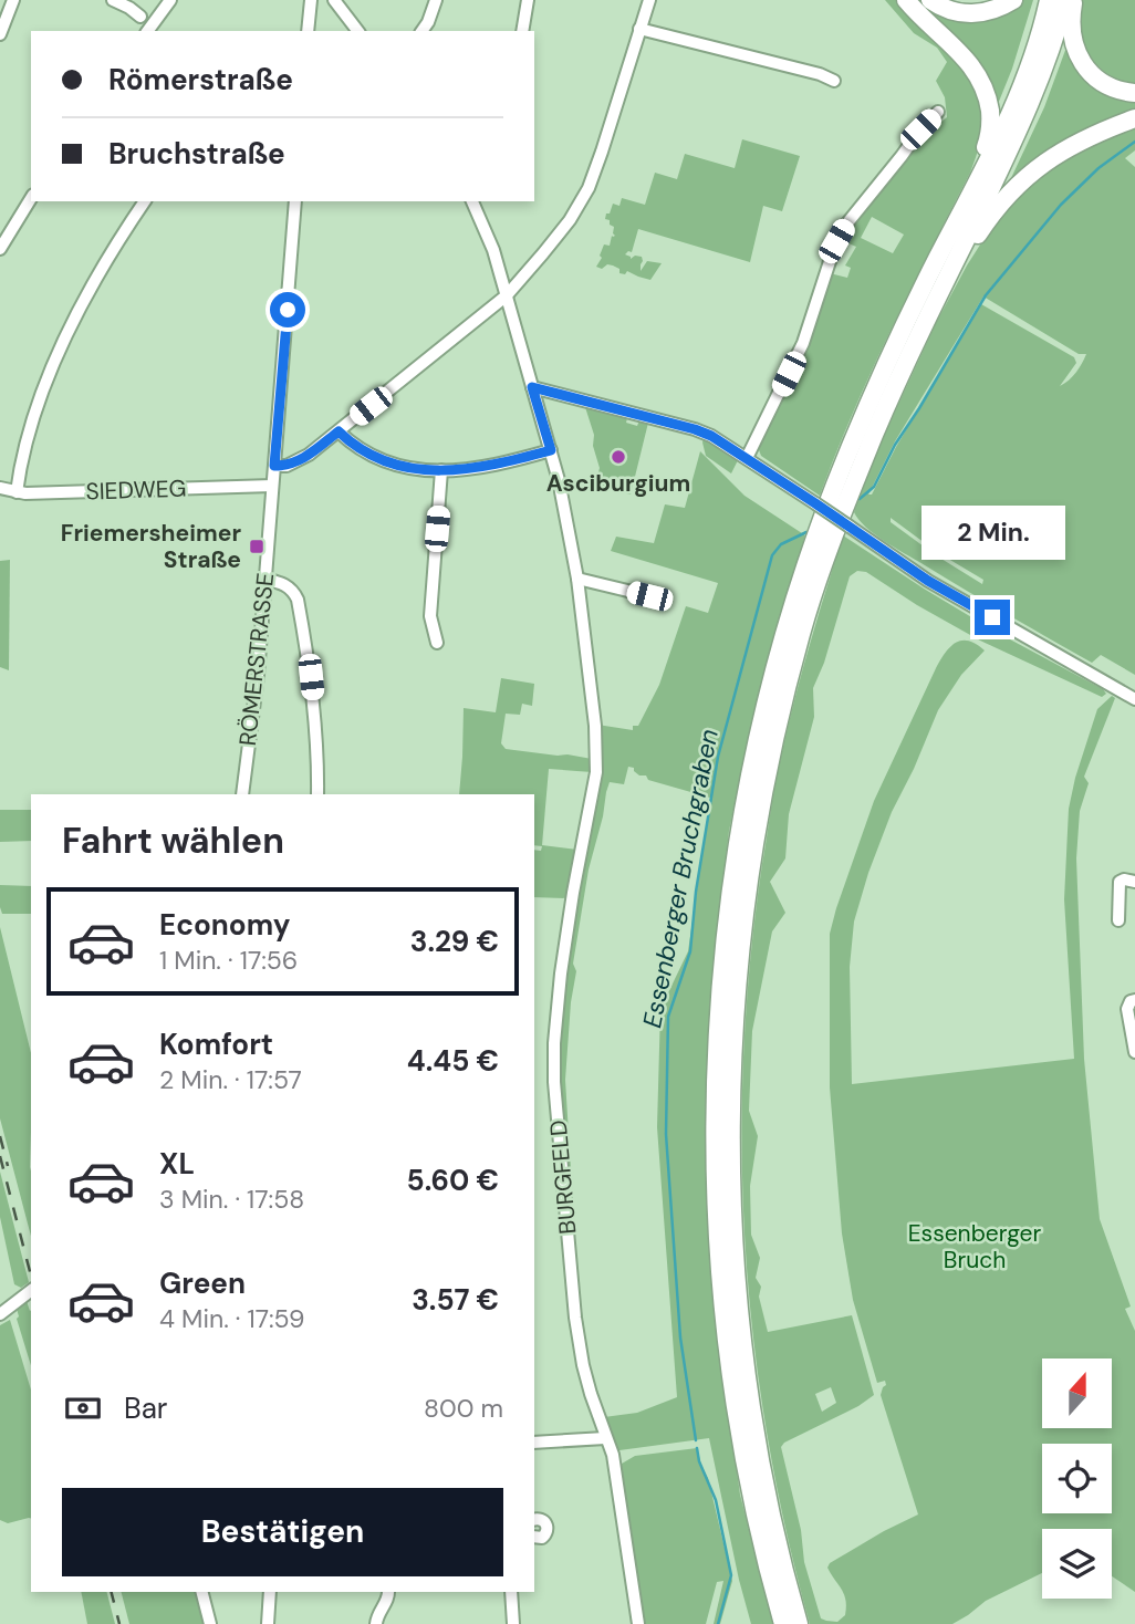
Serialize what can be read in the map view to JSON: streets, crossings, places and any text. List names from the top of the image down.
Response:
{
  "streets": {
    "street": ["SIEDWEG", "RÖMERSTRASSE", "BURGFELD"]
  },
  "crossings": [
    ["SIEDWEG", "RÖMERSTRASSE"]
  ],
  "water": ["Essenberger Bruchgraben"],
  "parks": ["Essenberger Bruch"],
  "places": {
    "other": ["Asciburgium"],
    "transit": ["Friemersheimer Straße"]
  },
  "north": "top",
  "page": {
    "banner": ["Römerstraße", "Bruchstraße"],
    "bubble": "2 Min.",
    "heading": "Fahrt wählen",
    "list": [
      {
        "name": "Economy",
        "note": "1 Min. · 17:56",
        "value": "3.29 €"
      },
      {
        "name": "Komfort",
        "note": "2 Min. · 17:57",
        "value": "4.45 €"
      },
      {
        "name": "XL",
        "note": "3 Min. · 17:58",
        "value": "5.60 €"
      },
      {
        "name": "Green",
        "note": "4 Min. · 17:59",
        "value": "3.57 €"
      }
    ],
    "pay": ["Bar", "800 m"],
    "buttons": "Bestätigen"
  }
}
